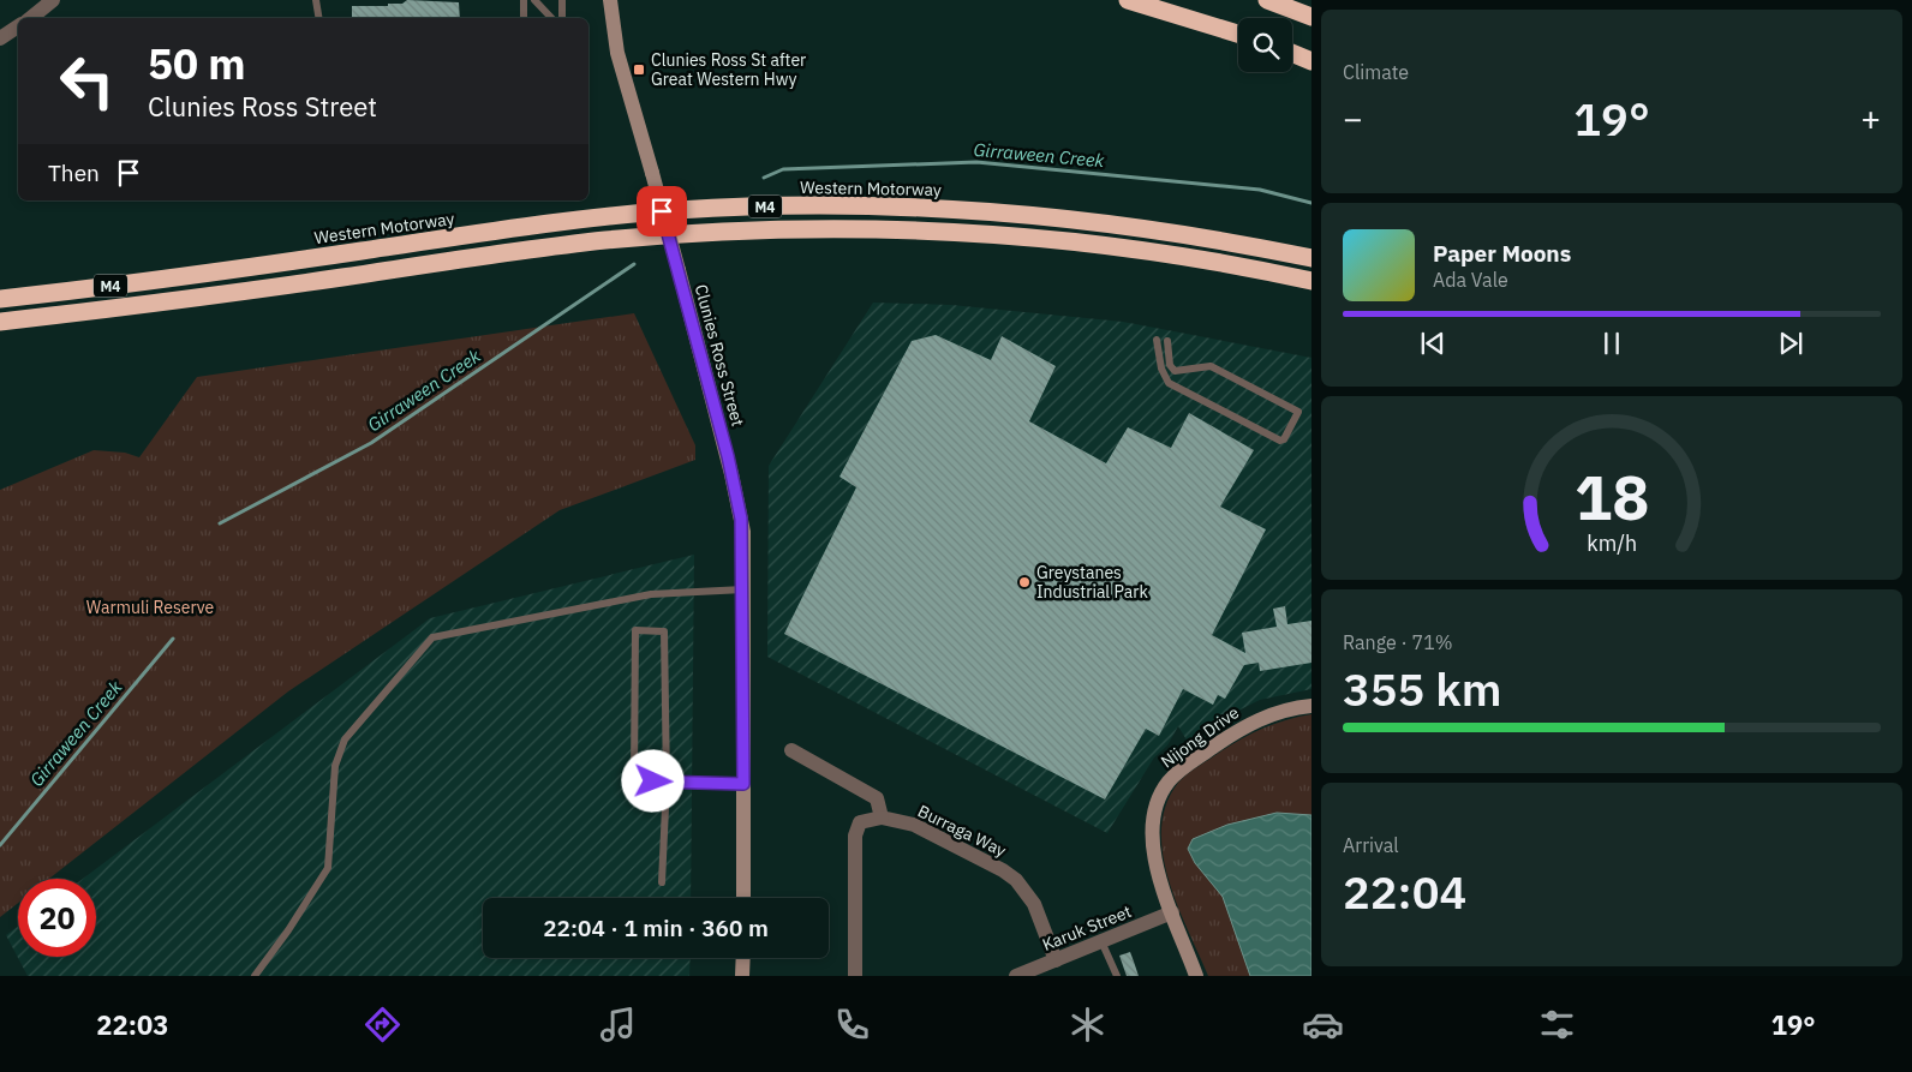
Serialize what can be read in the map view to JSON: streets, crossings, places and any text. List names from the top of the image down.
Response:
{
  "streets": {
    "highway": ["Western Motorway", "M4"],
    "street": [
      "Clunies Ross Street",
      "Nijong Drive",
      "Burraga Way",
      "Karuk Street"
    ]
  },
  "crossings": [
    ["Nijong Drive", "Karuk Street"],
    ["Burraga Way", "Karuk Street"]
  ],
  "water": ["Girraween Creek"],
  "parks": ["Warmuli Reserve"],
  "places": {
    "transit": ["Clunies Ross St after Great Western Hwy"],
    "other": ["Greystanes Industrial Park"]
  },
  "page": {
    "tile": [
      "Climate",
      ["Range · 71%", "355 km"],
      ["Arrival", "22:04"]
    ],
    "turn": ["50 m", "Clunies Ross Street"],
    "heat": ["−", "19°", "+"],
    "then": "Then",
    "song": ["Paper Moons", "Ada Vale"],
    "limit": "20",
    "trip": "22:04 · 1 min · 360 m",
    "tabs": ["22:03", "19°"],
    "gauge": ["18", "km/h"]
  }
}
